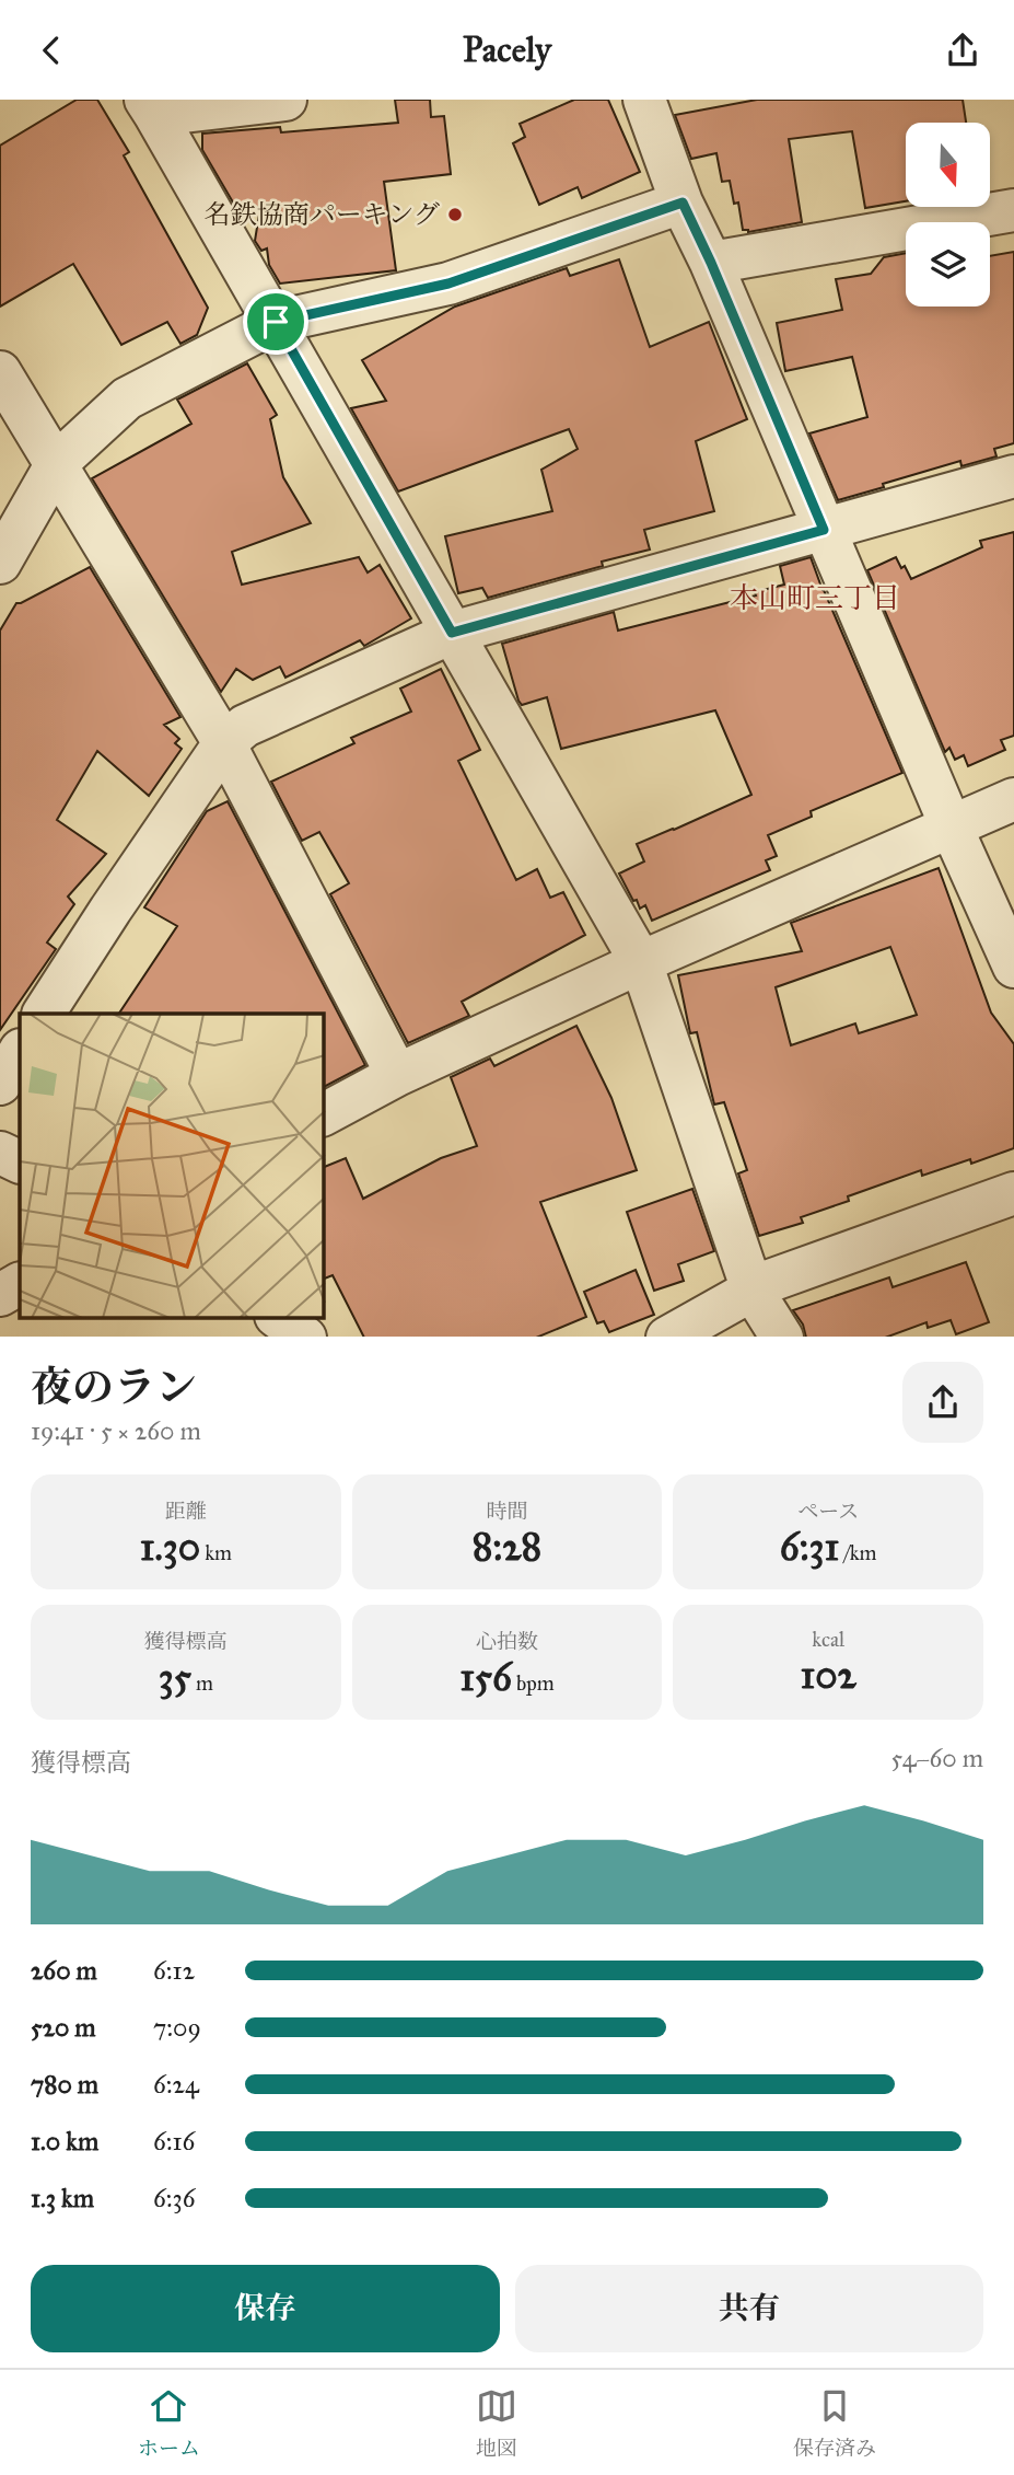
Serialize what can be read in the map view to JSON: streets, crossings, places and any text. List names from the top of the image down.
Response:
{
  "districts": ["本山町三丁目"],
  "places": ["名鉄協商パーキング"],
  "north": "bottom",
  "page": {
    "header": "Pacely",
    "heading": ["夜のラン", "19:41 · 5 × 260 m"],
    "stats": [
      ["距離", "1.30 km"],
      ["時間", "8:28"],
      ["ペース", "6:31 /km"],
      ["獲得標高", "35 m"],
      ["心拍数", "156 bpm"],
      ["kcal", "102"]
    ],
    "chart": ["獲得標高", "54–60 m"],
    "list": [
      {
        "name": "260 m",
        "note": "6:12"
      },
      {
        "name": "520 m",
        "note": "7:09"
      },
      {
        "name": "780 m",
        "note": "6:24"
      },
      {
        "name": "1.0 km",
        "note": "6:16"
      },
      {
        "name": "1.3 km",
        "note": "6:36"
      }
    ],
    "buttons": ["保存", "共有"],
    "tabs": ["ホーム", "地図", "保存済み"]
  }
}
